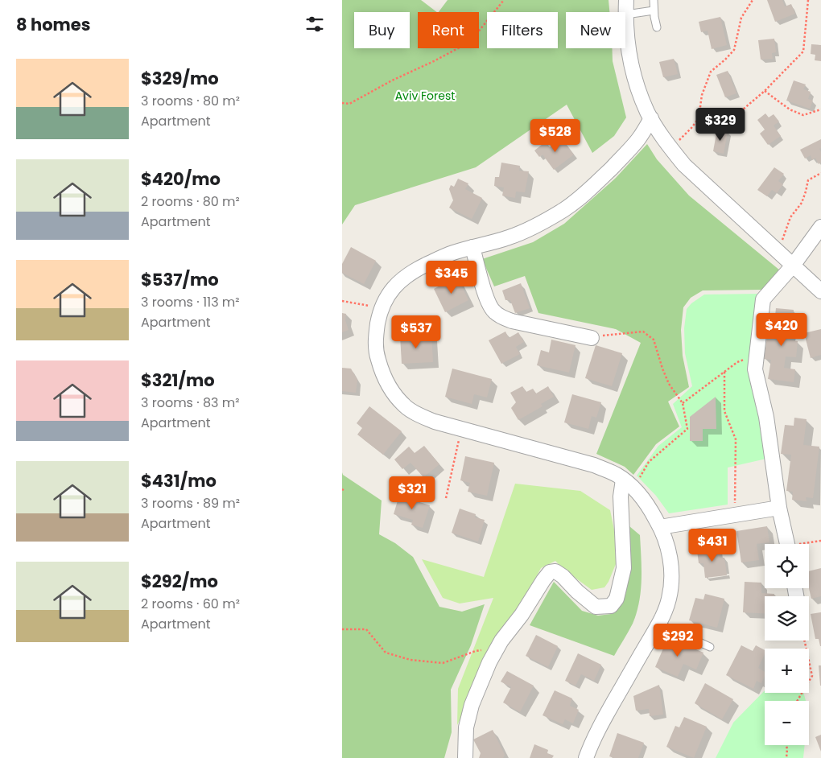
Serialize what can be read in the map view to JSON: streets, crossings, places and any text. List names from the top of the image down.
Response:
{
  "parks": ["Aviv Forest"],
  "page": {
    "heading": "8 homes",
    "chip": [
      "Buy",
      "Rent",
      "Filters",
      "New"
    ],
    "list": [
      {
        "name": "$329/mo",
        "note": "3 rooms · 80 m² · Apartment"
      },
      {
        "name": "$420/mo",
        "note": "2 rooms · 80 m² · Apartment"
      },
      {
        "name": "$537/mo",
        "note": "3 rooms · 113 m² · Apartment"
      },
      {
        "name": "$321/mo",
        "note": "3 rooms · 83 m² · Apartment"
      },
      {
        "name": "$431/mo",
        "note": "3 rooms · 89 m² · Apartment"
      },
      {
        "name": "$292/mo",
        "note": "2 rooms · 60 m² · Apartment"
      }
    ],
    "price": [
      "$329",
      "$528",
      "$345",
      "$420",
      "$537",
      "$321",
      "$431",
      "$292"
    ],
    "map_buttons": ["+", "−"]
  }
}
